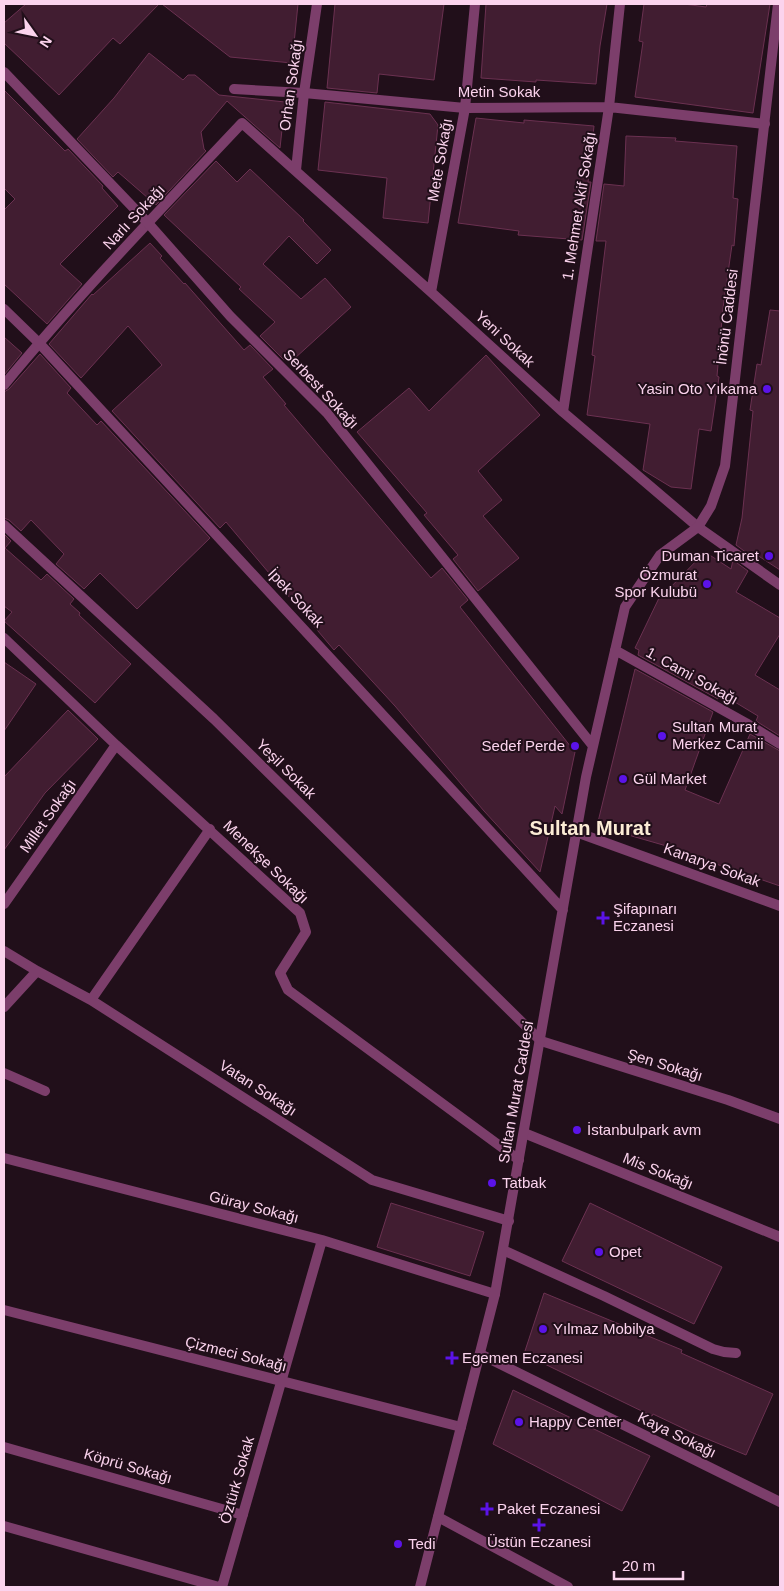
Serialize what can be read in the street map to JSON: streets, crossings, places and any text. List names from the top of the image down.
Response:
{
  "streets": {
    "street": [
      "Orhan Sokağı",
      "Metin Sokak",
      "Mete Sokağı",
      "1. Mehmet Akif Sokağı",
      "Narlı Sokağı",
      "İnönü Caddesi",
      "Yeni Sokak",
      "Serbest Sokağı",
      "İpek Sokak",
      "1. Cami Sokağı",
      "Yeşil Sokak",
      "Millet Sokağı",
      "Menekşe Sokağı",
      "Kanarya Sokak",
      "Şen Sokağı",
      "Vatan Sokağı",
      "Sultan Murat Caddesi",
      "Mis Sokağı",
      "Güray Sokağı",
      "Çizmeci Sokağı",
      "Kaya Sokağı",
      "Köprü Sokağı",
      "Öztürk Sokak"
    ]
  },
  "crossings": [
    ["Orhan Sokağı", "Metin Sokak"],
    ["Orhan Sokağı", "Narlı Sokağı"],
    ["Orhan Sokağı", "Yeni Sokak"],
    ["Metin Sokak", "Mete Sokağı"],
    ["Metin Sokak", "1. Mehmet Akif Sokağı"],
    ["Metin Sokak", "İnönü Caddesi"],
    ["Mete Sokağı", "Yeni Sokak"],
    ["1. Mehmet Akif Sokağı", "Yeni Sokak"],
    ["Narlı Sokağı", "Yeni Sokak"],
    ["Narlı Sokağı", "Serbest Sokağı"],
    ["Narlı Sokağı", "İpek Sokak"],
    ["İnönü Caddesi", "Yeni Sokak"],
    ["İnönü Caddesi", "Serbest Sokağı"],
    ["İnönü Caddesi", "1. Cami Sokağı"],
    ["İnönü Caddesi", "Sultan Murat Caddesi"],
    ["Serbest Sokağı", "Sultan Murat Caddesi"],
    ["İpek Sokak", "Sultan Murat Caddesi"],
    ["Yeşil Sokak", "Şen Sokağı"],
    ["Yeşil Sokak", "Sultan Murat Caddesi"],
    ["Millet Sokağı", "Menekşe Sokağı"],
    ["Menekşe Sokağı", "Sultan Murat Caddesi"],
    ["Kanarya Sokak", "Sultan Murat Caddesi"],
    ["Şen Sokağı", "Sultan Murat Caddesi"],
    ["Vatan Sokağı", "Sultan Murat Caddesi"],
    ["Sultan Murat Caddesi", "Mis Sokağı"],
    ["Sultan Murat Caddesi", "Güray Sokağı"],
    ["Sultan Murat Caddesi", "Çizmeci Sokağı"],
    ["Sultan Murat Caddesi", "Kaya Sokağı"],
    ["Güray Sokağı", "Öztürk Sokak"],
    ["Çizmeci Sokağı", "Öztürk Sokak"],
    ["Köprü Sokağı", "Öztürk Sokak"]
  ],
  "districts": ["Sultan Murat"],
  "places": {
    "other": [
      "Yasin Oto Yıkama",
      "Duman Ticaret",
      "Özmurat Spor Kulubü",
      "Sultan Murat Merkez Camii",
      "Sedef Perde",
      "Gül Market",
      "İstanbulpark avm",
      "Tatbak",
      "Opet",
      "Yılmaz Mobilya",
      "Happy Center",
      "Tedi"
    ],
    "health": [
      "Şifapınarı Eczanesi",
      "Egemen Eczanesi",
      "Paket Eczanesi",
      "Üstün Eczanesi"
    ]
  },
  "scale_bar": "20 m",
  "north": "bottom right"
}
